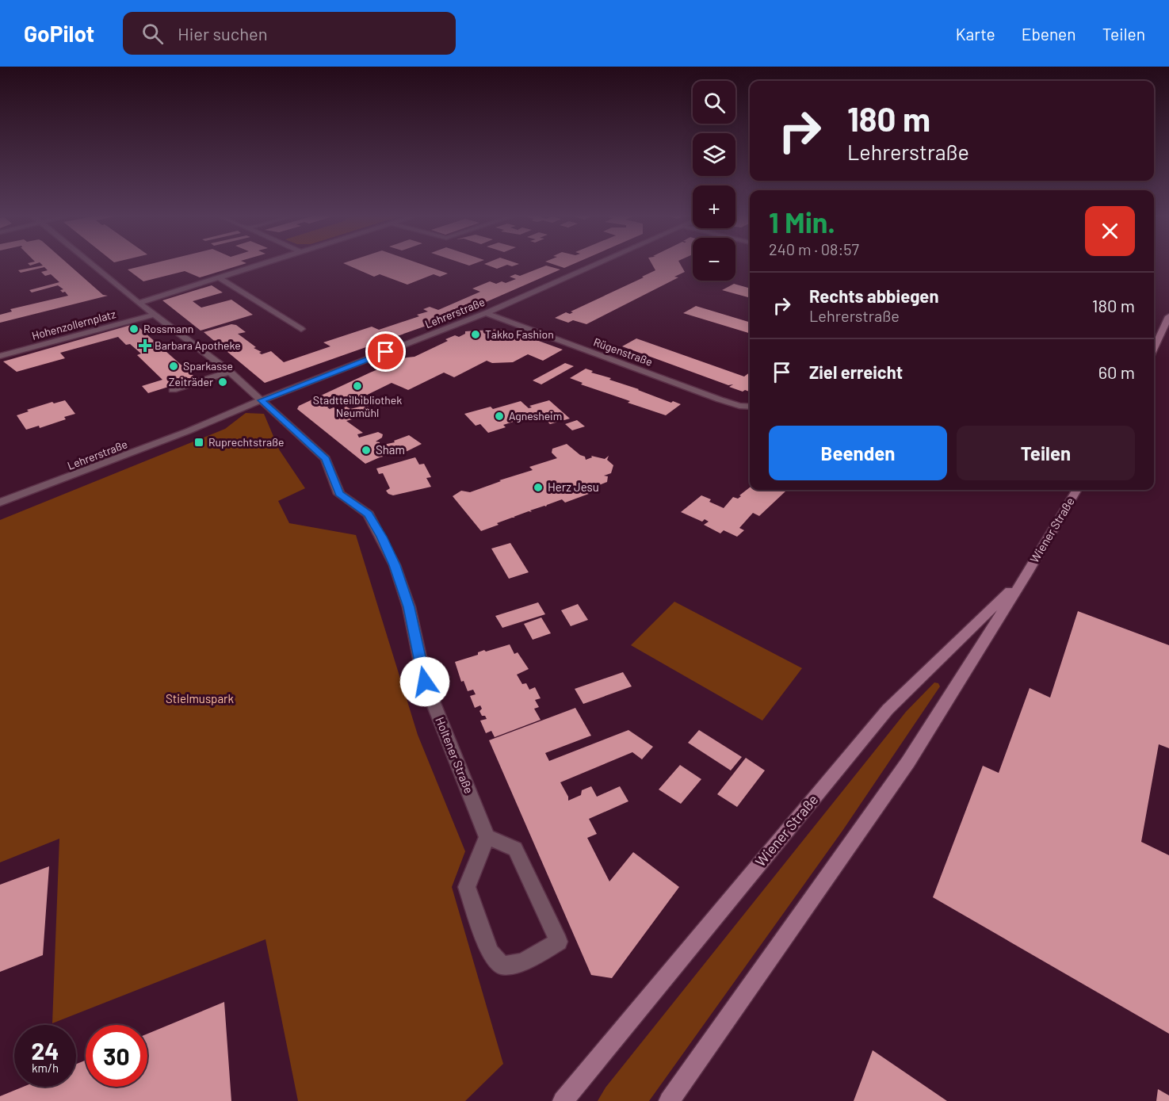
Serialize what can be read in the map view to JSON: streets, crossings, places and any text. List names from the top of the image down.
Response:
{
  "streets": {
    "street": [
      "Lehrerstraße",
      "Hohenzollernplatz",
      "Rügenstraße",
      "Wiener Straße",
      "Holtener Straße"
    ]
  },
  "crossings": [
    ["Lehrerstraße", "Rügenstraße"],
    ["Lehrerstraße", "Holtener Straße"],
    ["Hohenzollernplatz", "Holtener Straße"]
  ],
  "parks": ["Stielmuspark"],
  "places": {
    "other": [
      "Rossmann",
      "Takko Fashion",
      "Sparkasse",
      "Zeiträder",
      "Stadtteilbibliothek Neumühl",
      "Agnesheim",
      "Sham",
      "Herz Jesu"
    ],
    "health": ["Barbara Apotheke"],
    "transit": ["Ruprechtstraße"]
  },
  "page": {
    "header": "GoPilot",
    "search": "Hier suchen",
    "nav": ["Karte", "Ebenen", "Teilen"],
    "map_buttons": ["+", "−"],
    "turn": ["180 m", "Lehrerstraße"],
    "heading": ["1 Min.", "240 m · 08:57"],
    "list": [
      {
        "name": "Rechts abbiegen",
        "note": "Lehrerstraße",
        "value": "180 m"
      },
      {
        "name": "Ziel erreicht",
        "value": "60 m"
      }
    ],
    "buttons": ["Beenden", "Teilen"],
    "speed": "24 km/h",
    "limit": "30"
  }
}
